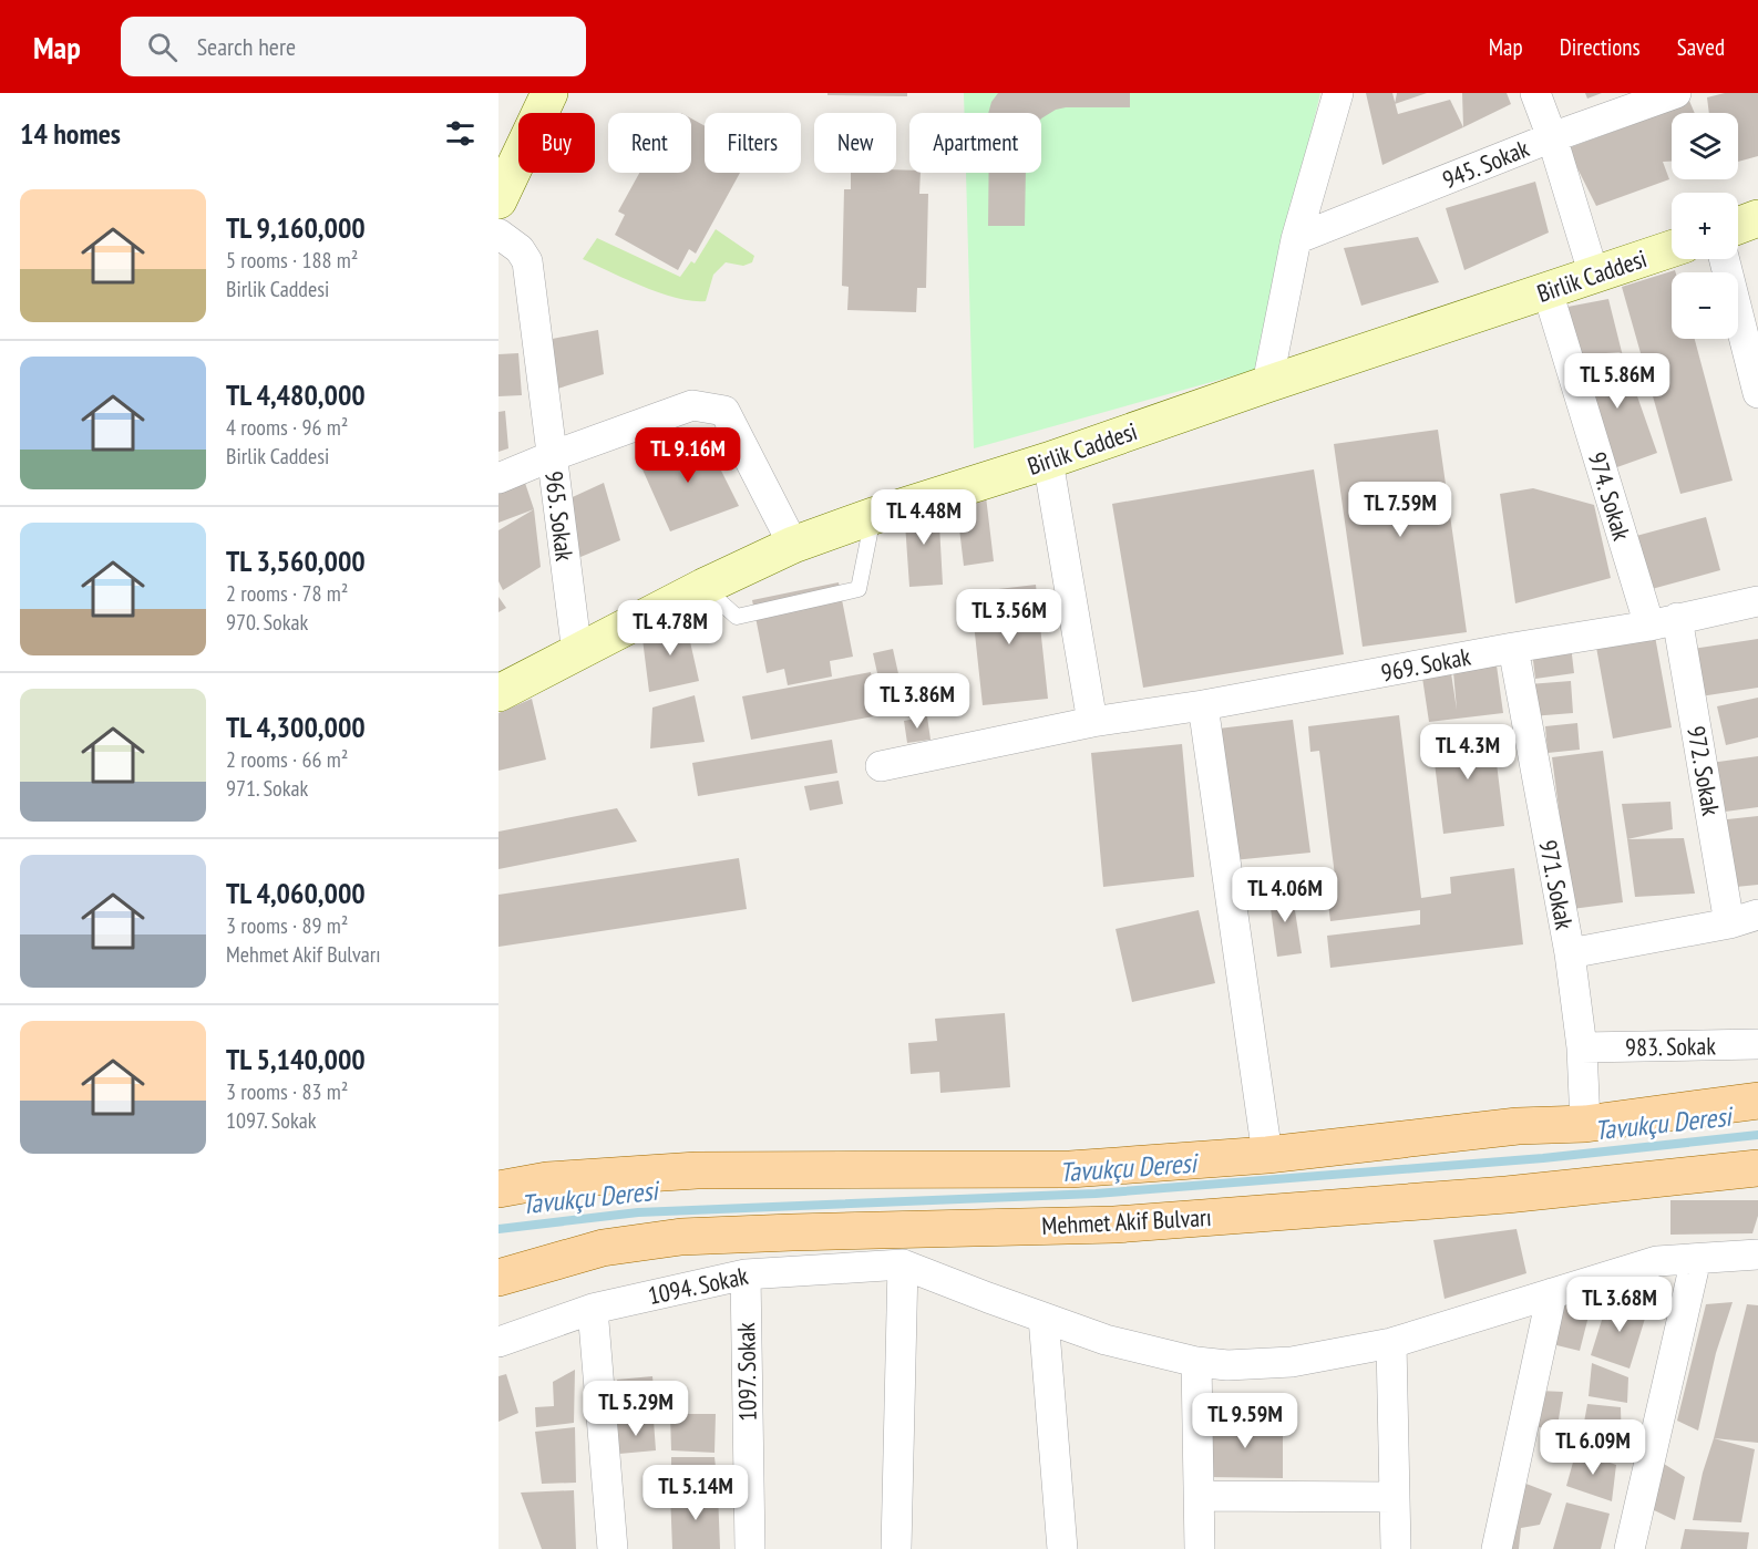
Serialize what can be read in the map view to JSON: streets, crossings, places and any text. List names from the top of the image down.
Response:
{
  "streets": {
    "main road": ["Birlik Caddesi", "Mehmet Akif Bulvarı"],
    "street": [
      "945. Sokak",
      "974. Sokak",
      "965. Sokak",
      "969. Sokak",
      "972. Sokak",
      "971. Sokak",
      "983. Sokak",
      "1094. Sokak",
      "1097. Sokak"
    ]
  },
  "crossings": [
    ["Birlik Caddesi", "974. Sokak"],
    ["Birlik Caddesi", "965. Sokak"],
    ["974. Sokak", "969. Sokak"],
    ["974. Sokak", "972. Sokak"],
    ["969. Sokak", "972. Sokak"],
    ["969. Sokak", "971. Sokak"],
    ["971. Sokak", "983. Sokak"],
    ["1094. Sokak", "1097. Sokak"]
  ],
  "water": ["Tavukçu Deresi"],
  "page": {
    "header": "Map",
    "search": "Search here",
    "nav": ["Map", "Directions", "Saved"],
    "heading": "14 homes",
    "map_buttons": ["+", "−"],
    "chip": [
      "Buy",
      "Rent",
      "Filters",
      "New",
      "Apartment"
    ],
    "list": [
      {
        "name": "TL 9,160,000",
        "note": "5 rooms · 188 m² · Birlik Caddesi"
      },
      {
        "name": "TL 4,480,000",
        "note": "4 rooms · 96 m² · Birlik Caddesi"
      },
      {
        "name": "TL 3,560,000",
        "note": "2 rooms · 78 m² · 970. Sokak"
      },
      {
        "name": "TL 4,300,000",
        "note": "2 rooms · 66 m² · 971. Sokak"
      },
      {
        "name": "TL 4,060,000",
        "note": "3 rooms · 89 m² · Mehmet Akif Bulvarı"
      },
      {
        "name": "TL 5,140,000",
        "note": "3 rooms · 83 m² · 1097. Sokak"
      }
    ],
    "price": [
      "TL 5.86M",
      "TL 9.16M",
      "TL 7.59M",
      "TL 4.48M",
      "TL 3.56M",
      "TL 4.78M",
      "TL 3.86M",
      "TL 4.3M",
      "TL 4.06M",
      "TL 3.68M",
      "TL 5.29M",
      "TL 9.59M",
      "TL 6.09M",
      "TL 5.14M"
    ]
  }
}
